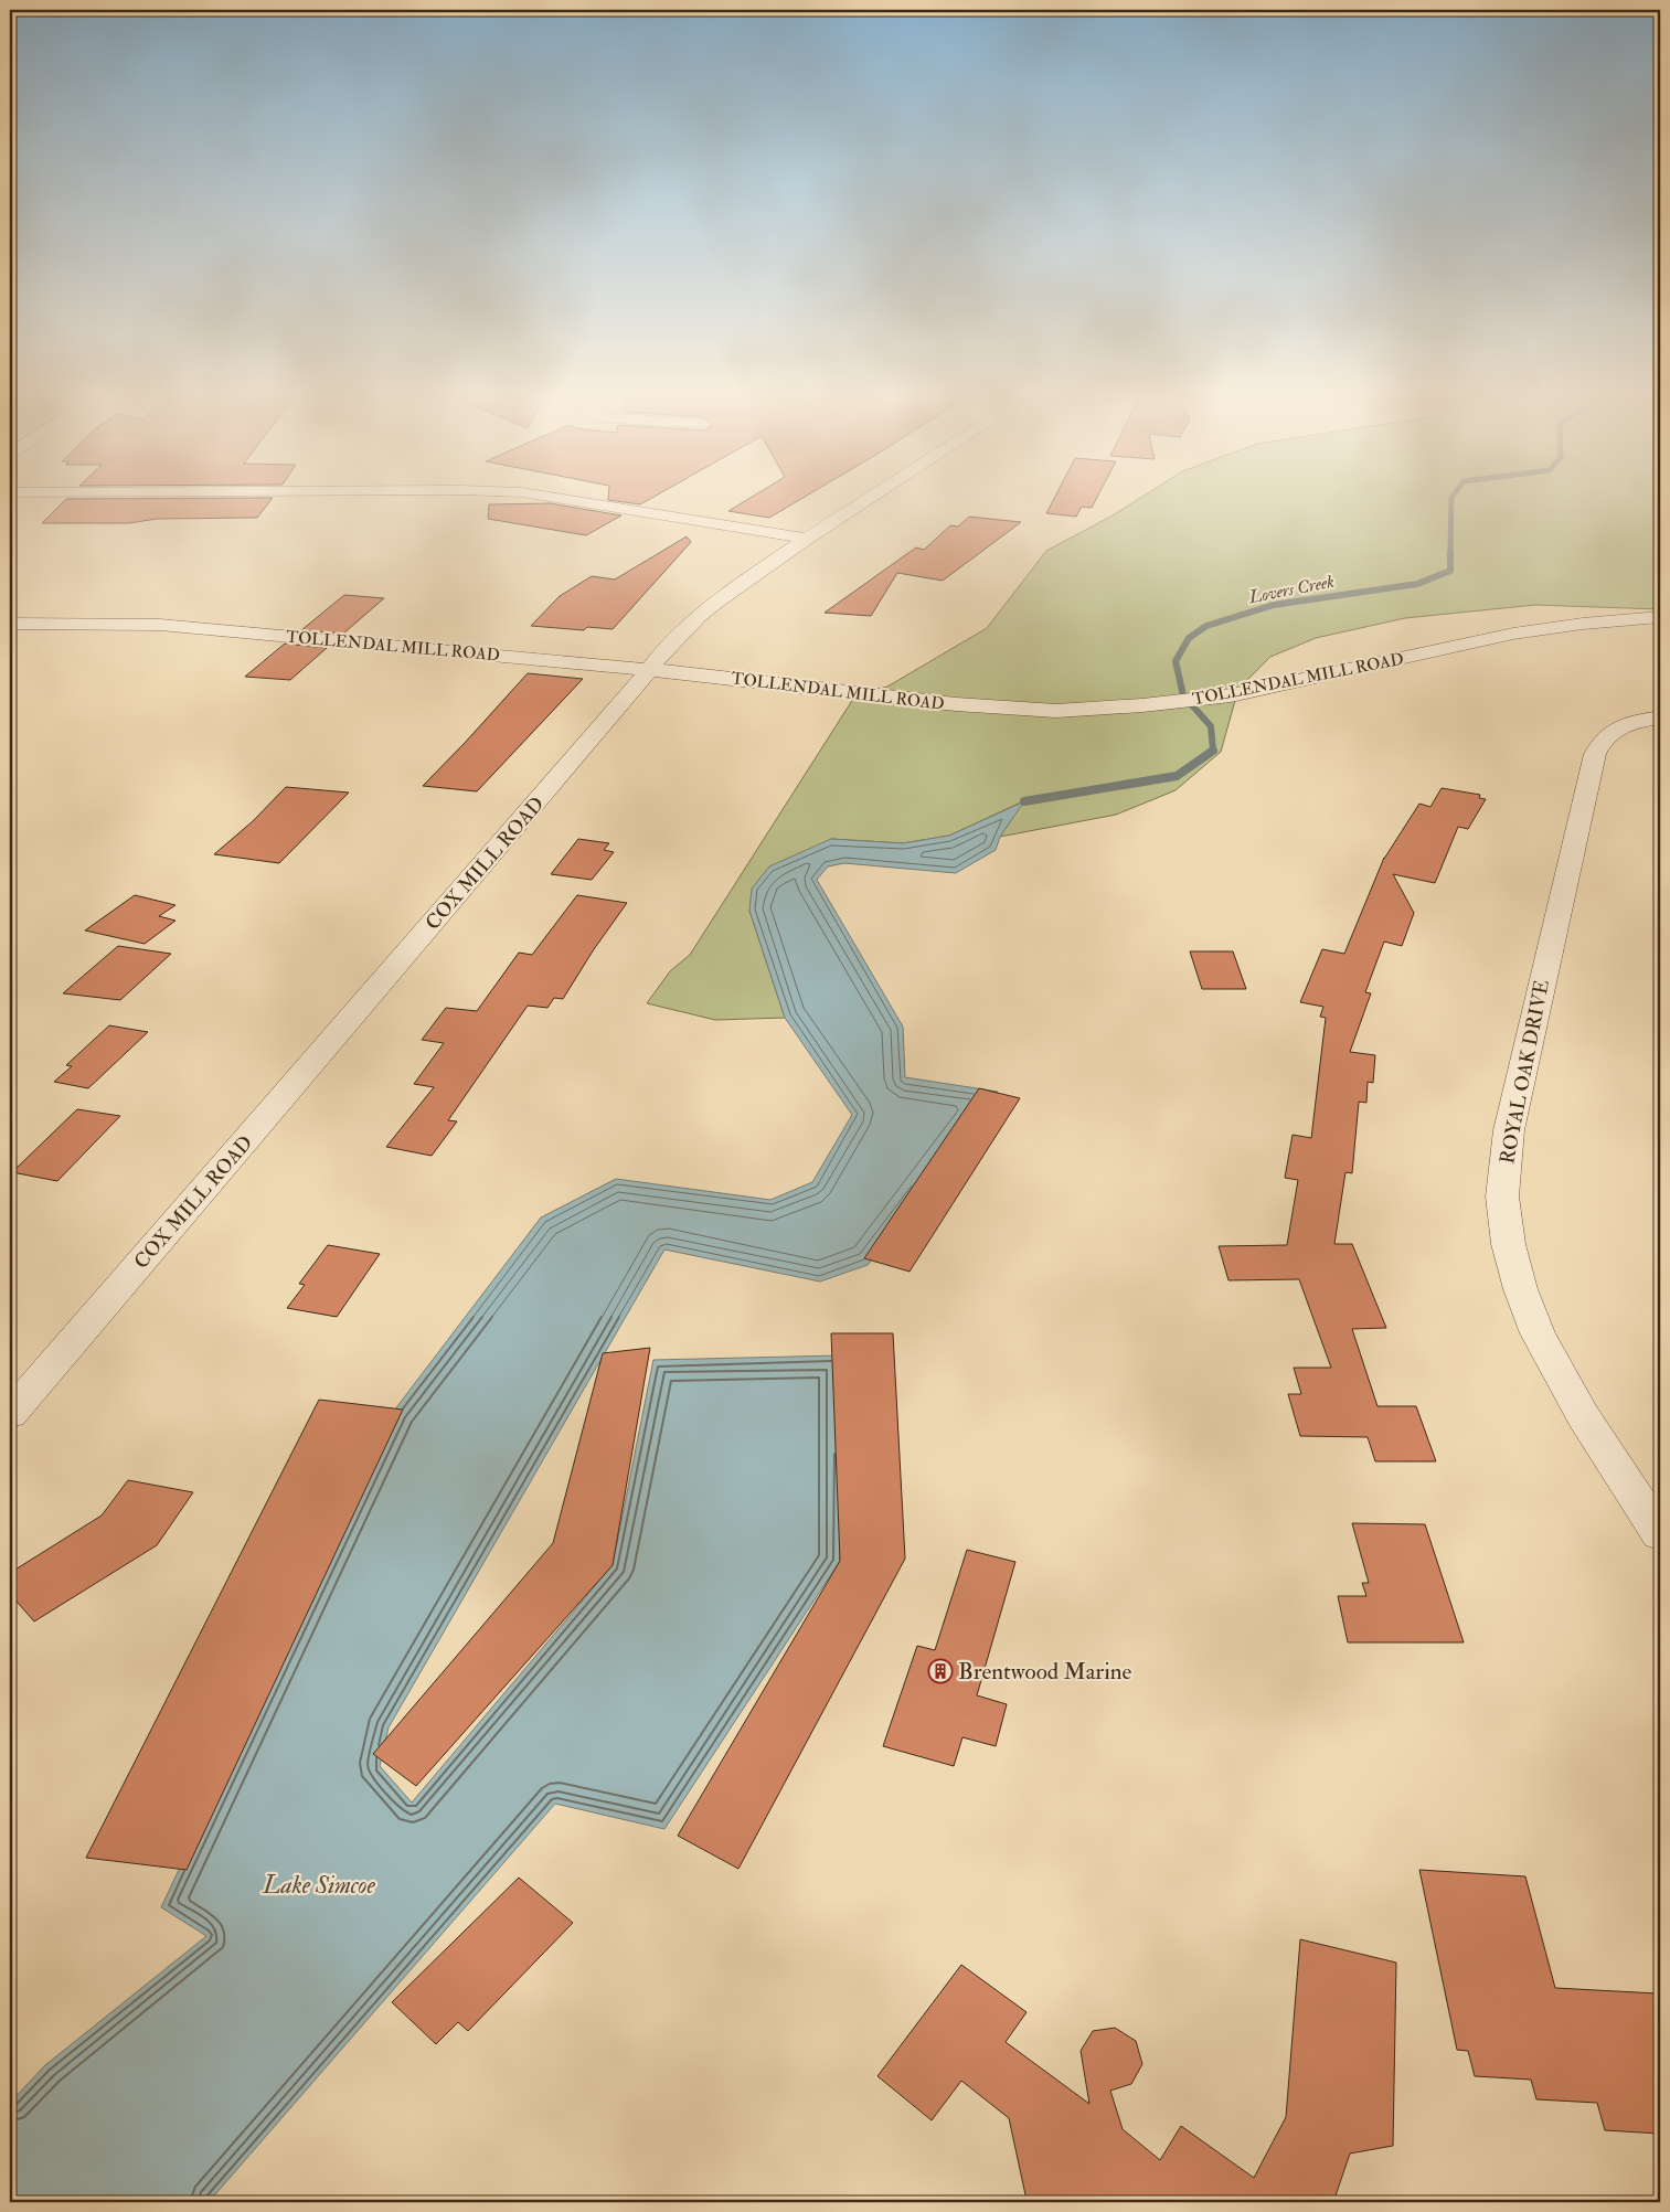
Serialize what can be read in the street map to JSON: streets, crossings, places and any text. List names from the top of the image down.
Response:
{
  "streets": {
    "street": ["TOLLENDAL MILL ROAD", "COX MILL ROAD", "ROYAL OAK DRIVE"]
  },
  "crossings": [
    ["TOLLENDAL MILL ROAD", "COX MILL ROAD"]
  ],
  "water": ["Lovers Creek", "Lake Simcoe"],
  "places": {
    "building": ["Brentwood Marine"]
  }
}
